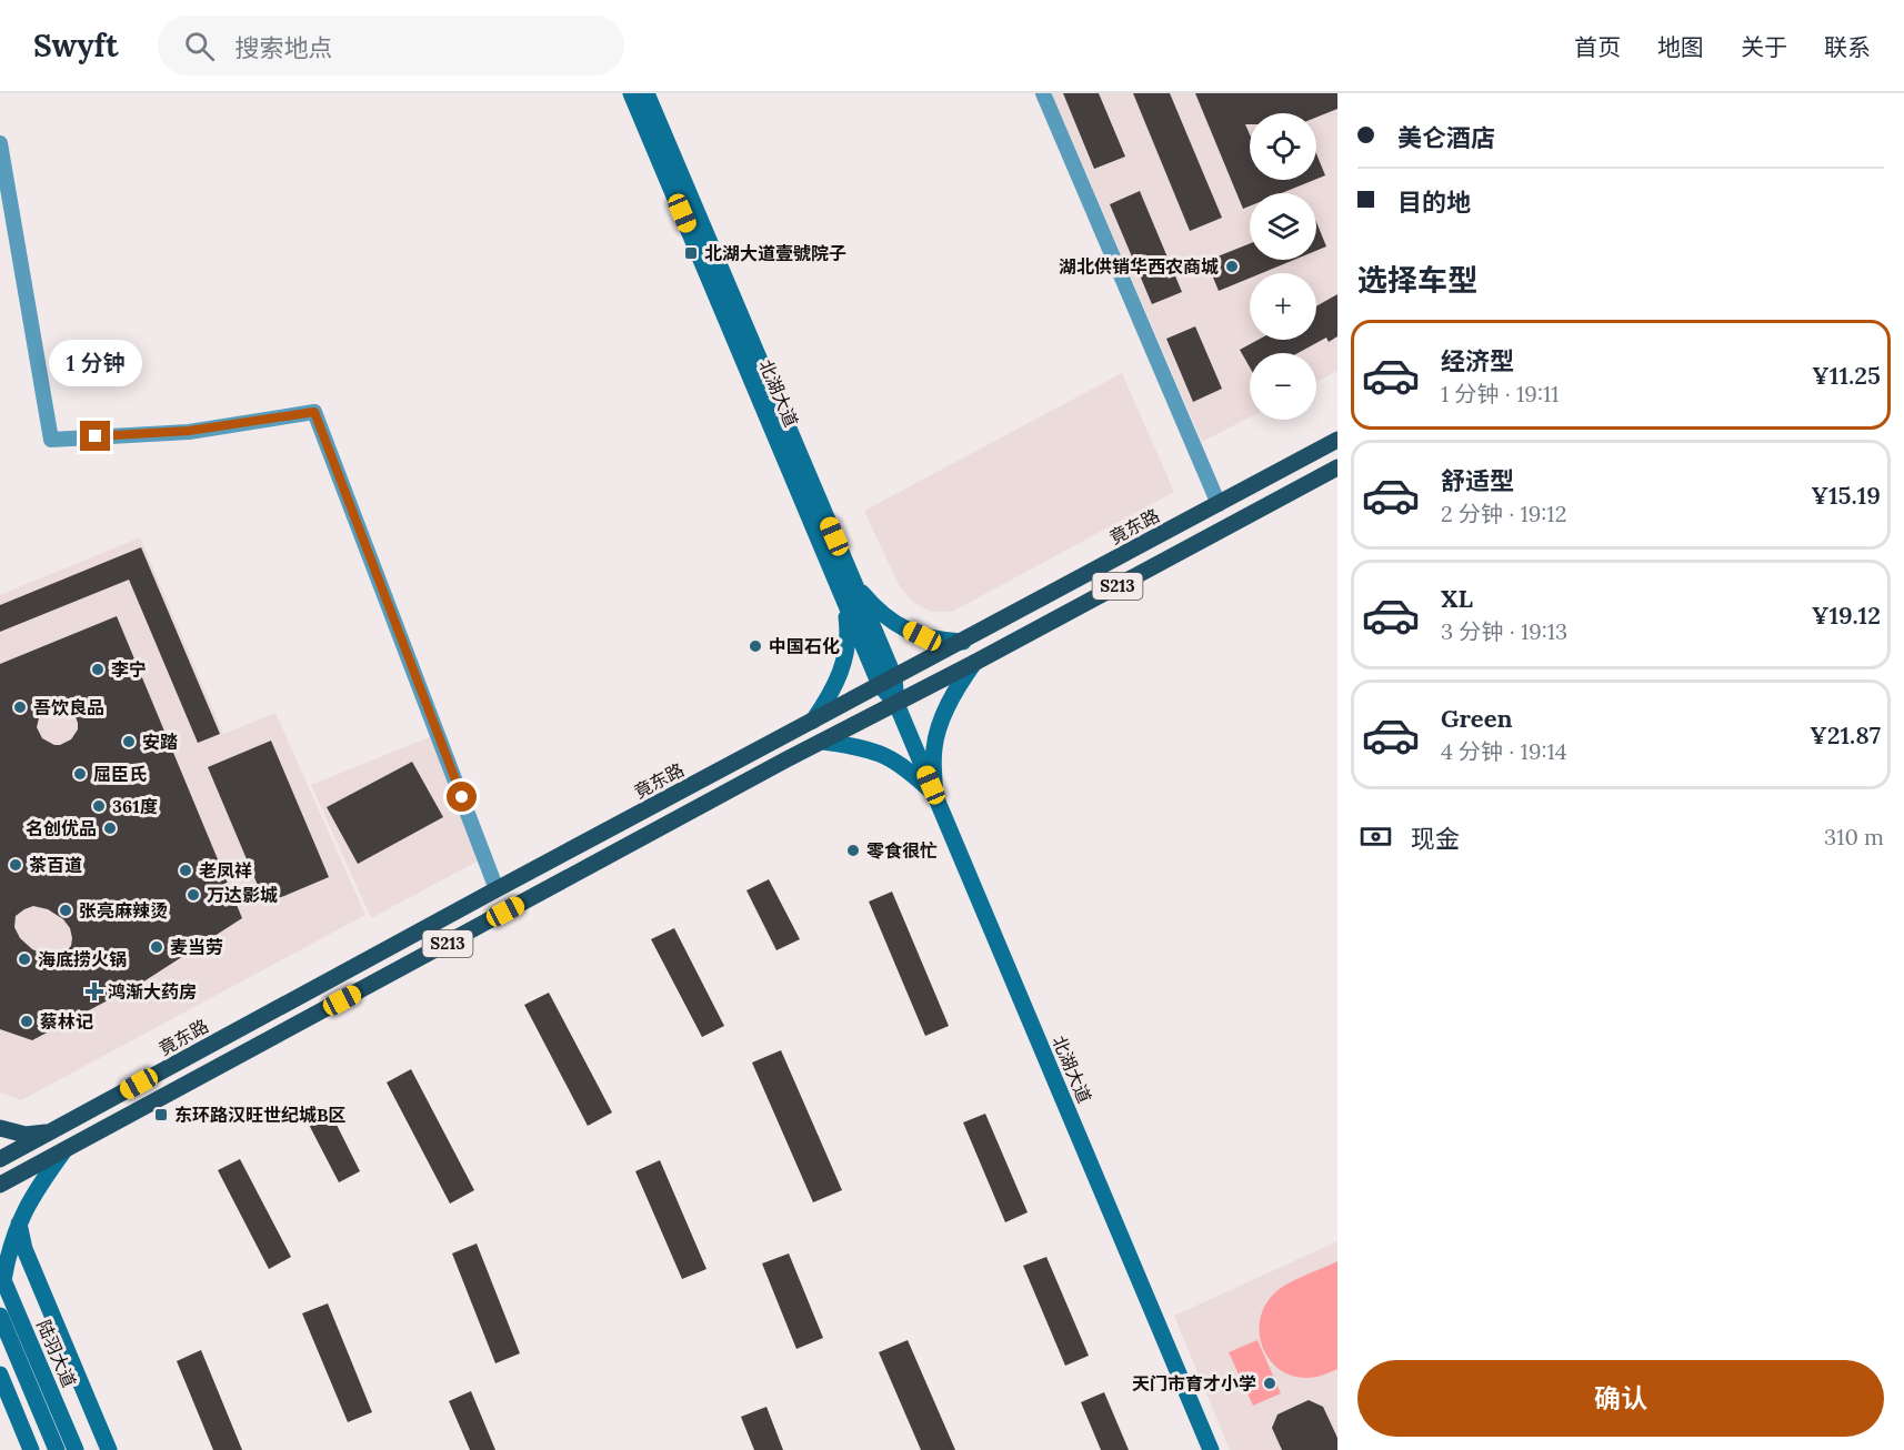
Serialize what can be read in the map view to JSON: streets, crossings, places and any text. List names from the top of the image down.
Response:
{
  "streets": {
    "main road": [
      "北湖大道",
      "竟东路",
      "S213",
      "陆羽大道"
    ]
  },
  "crossings": [
    ["北湖大道", "竟东路"],
    ["北湖大道", "S213"]
  ],
  "places": {
    "transit": ["北湖大道壹號院子", "东环路汉旺世纪城B区"],
    "other": [
      "湖北供销华西农商城",
      "中国石化",
      "李宁",
      "吾饮良品",
      "安踏",
      "屈臣氏",
      "361度",
      "名创优品",
      "零食很忙",
      "茶百道",
      "老凤祥",
      "万达影城",
      "张亮麻辣烫",
      "麦当劳",
      "海底捞火锅",
      "蔡林记",
      "天门市育才小学"
    ],
    "health": ["鸿渐大药房"]
  },
  "page": {
    "header": "Swyft",
    "search": "搜索地点",
    "nav": [
      "首页",
      "地图",
      "关于",
      "联系"
    ],
    "banner": ["美仑酒店", "目的地"],
    "map_buttons": ["+", "−"],
    "heading": "选择车型",
    "list": [
      {
        "name": "经济型",
        "note": "1 分钟 · 19:11",
        "value": "¥11.25"
      },
      {
        "name": "舒适型",
        "note": "2 分钟 · 19:12",
        "value": "¥15.19"
      },
      {
        "name": "XL",
        "note": "3 分钟 · 19:13",
        "value": "¥19.12"
      },
      {
        "name": "Green",
        "note": "4 分钟 · 19:14",
        "value": "¥21.87"
      }
    ],
    "bubble": "1 分钟",
    "pay": ["现金", "310 m"],
    "buttons": "确认"
  }
}
